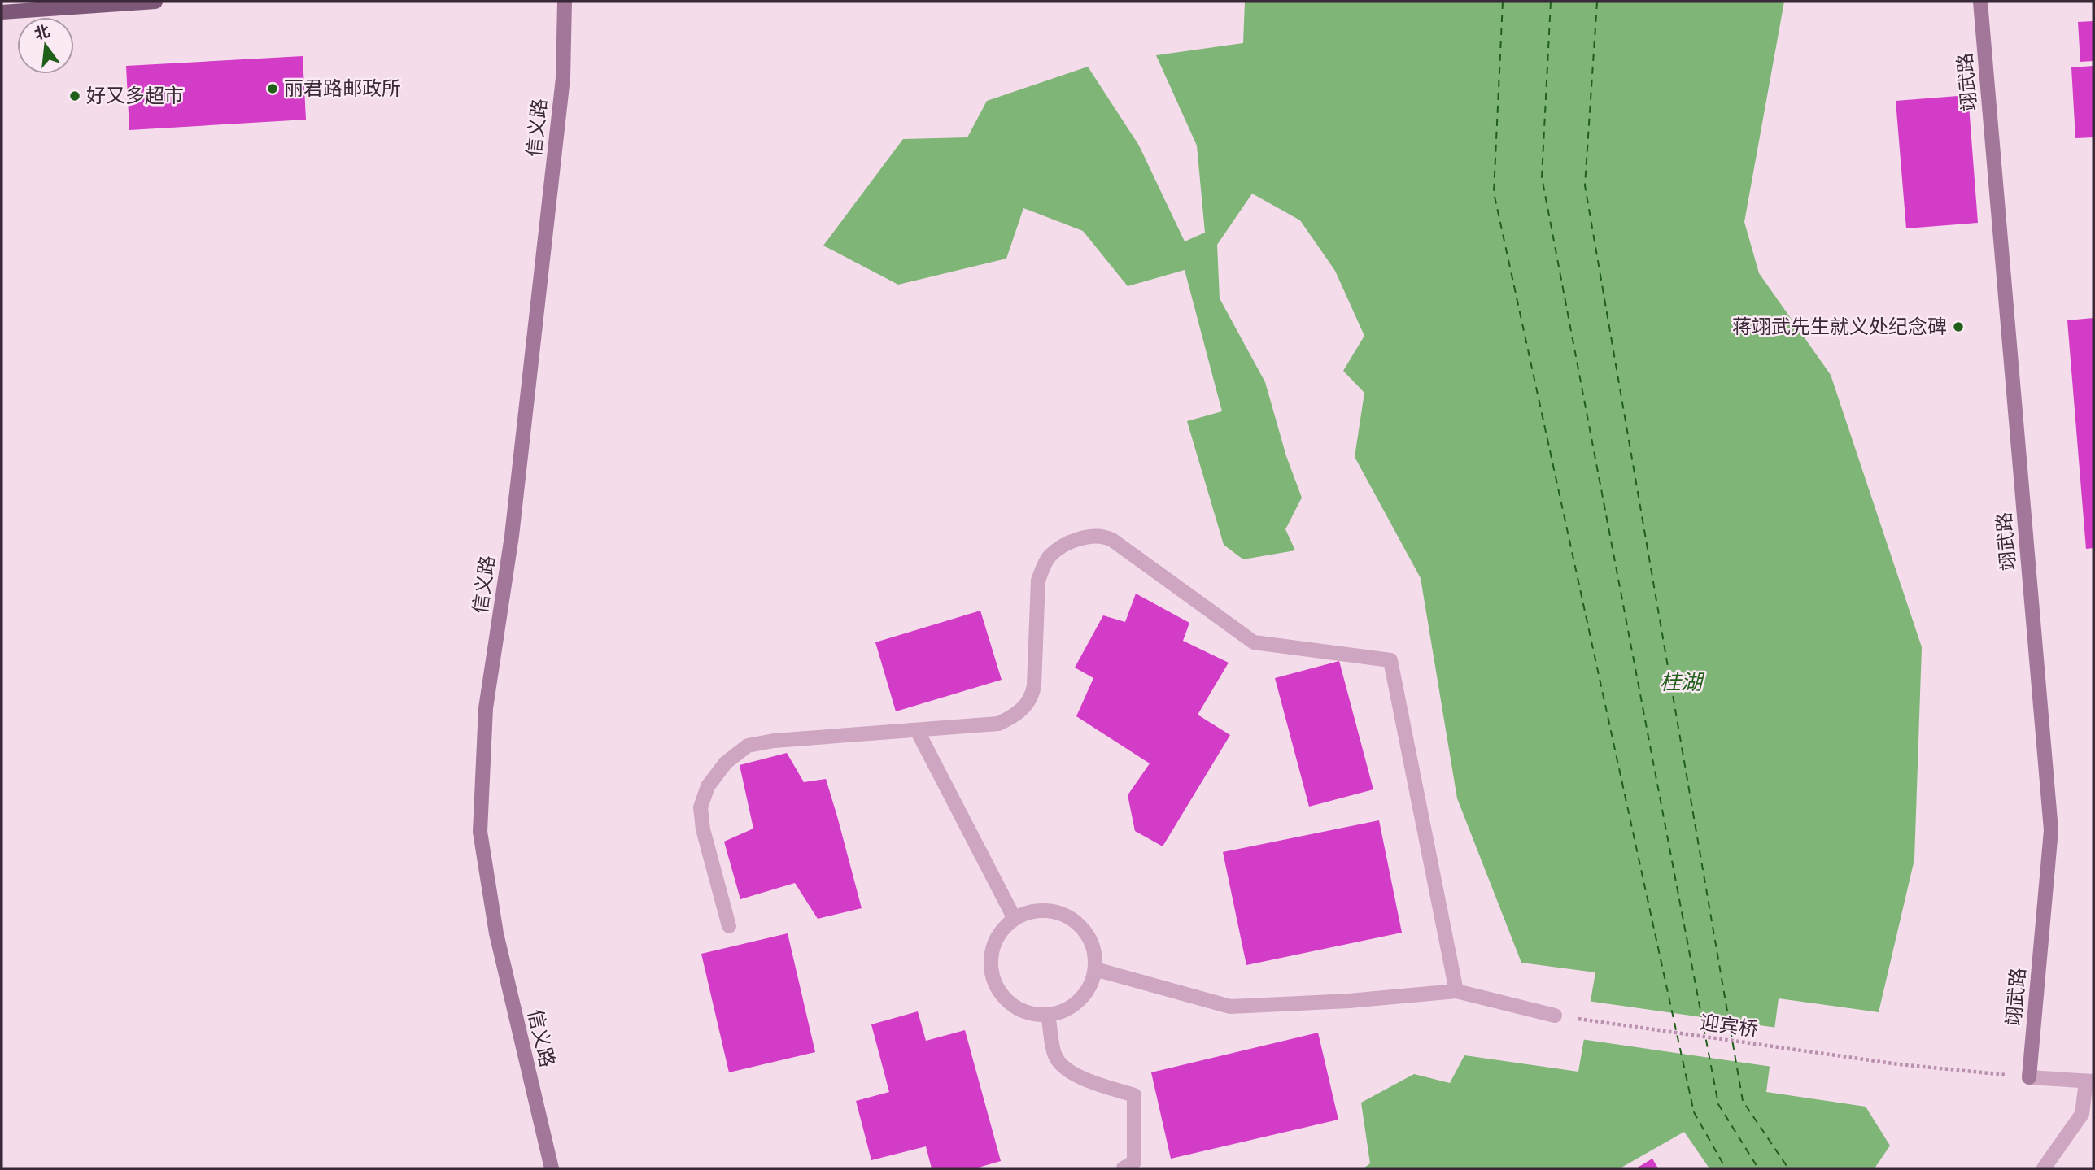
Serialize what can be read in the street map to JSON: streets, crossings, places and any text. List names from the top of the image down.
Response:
{
  "streets": {
    "main road": ["翊武路", "信义路"],
    "path": ["迎宾桥"]
  },
  "crossings": [
    ["翊武路", "迎宾桥"]
  ],
  "water": ["桂湖"],
  "places": ["丽君路邮政所", "好又多超市", "蒋翊武先生就义处纪念碑"],
  "north": "top"
}
